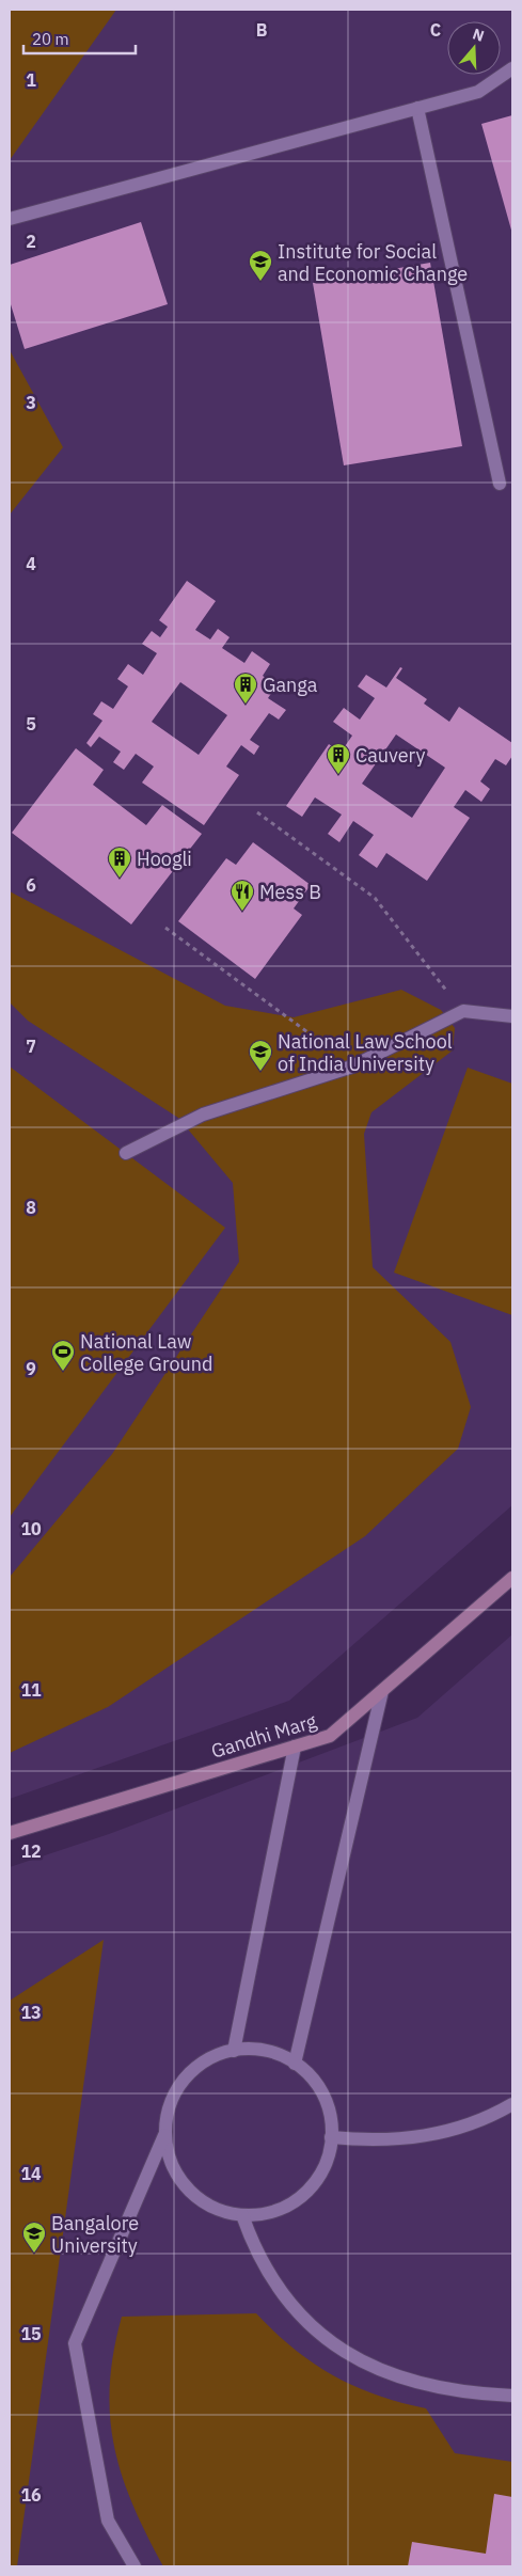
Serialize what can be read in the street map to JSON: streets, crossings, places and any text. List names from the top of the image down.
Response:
{
  "streets": {
    "main road": ["Gandhi Marg"]
  },
  "places": {
    "school or university": ["Institute for Social and Economic Change", "National Law School of India University", "Bangalore University"],
    "building": ["Ganga", "Cauvery", "Hoogli"],
    "restaurant": ["Mess B"],
    "sports": ["National Law College Ground"]
  },
  "scale_bar": "20 m",
  "north": "top",
  "grid": {
    "columns": ["B", "C"],
    "rows": [
      "1",
      "2",
      "3",
      "4",
      "5",
      "6",
      "7",
      "8",
      "9",
      "10",
      "11",
      "12",
      "13",
      "14",
      "15",
      "16"
    ]
  }
}
